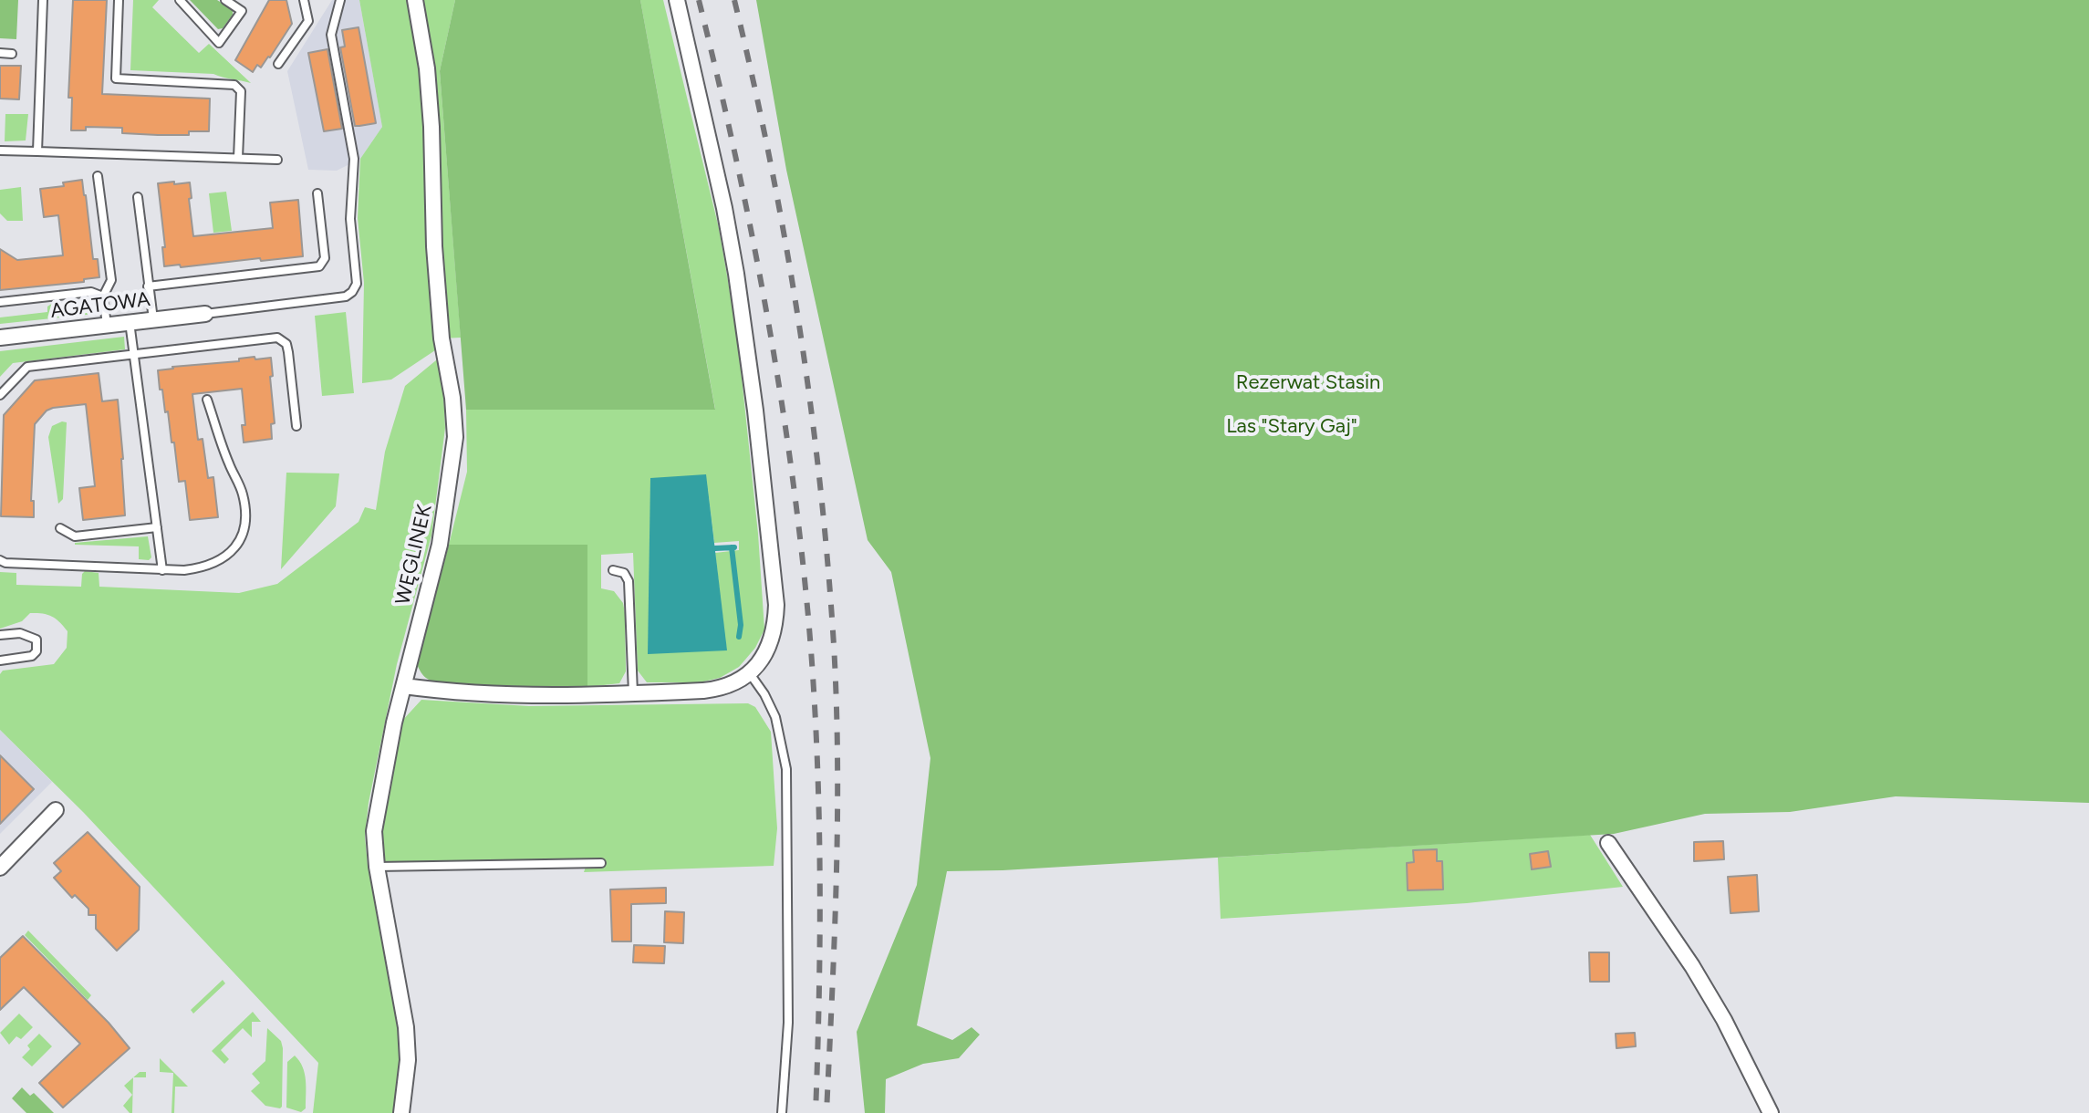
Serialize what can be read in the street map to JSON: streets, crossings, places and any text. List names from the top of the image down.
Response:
{
  "streets": {
    "street": ["AGATOWA", "WĘGLINEK"]
  },
  "parks": ["Rezerwat Stasin", "Las \"Stary Gaj\""]
}
